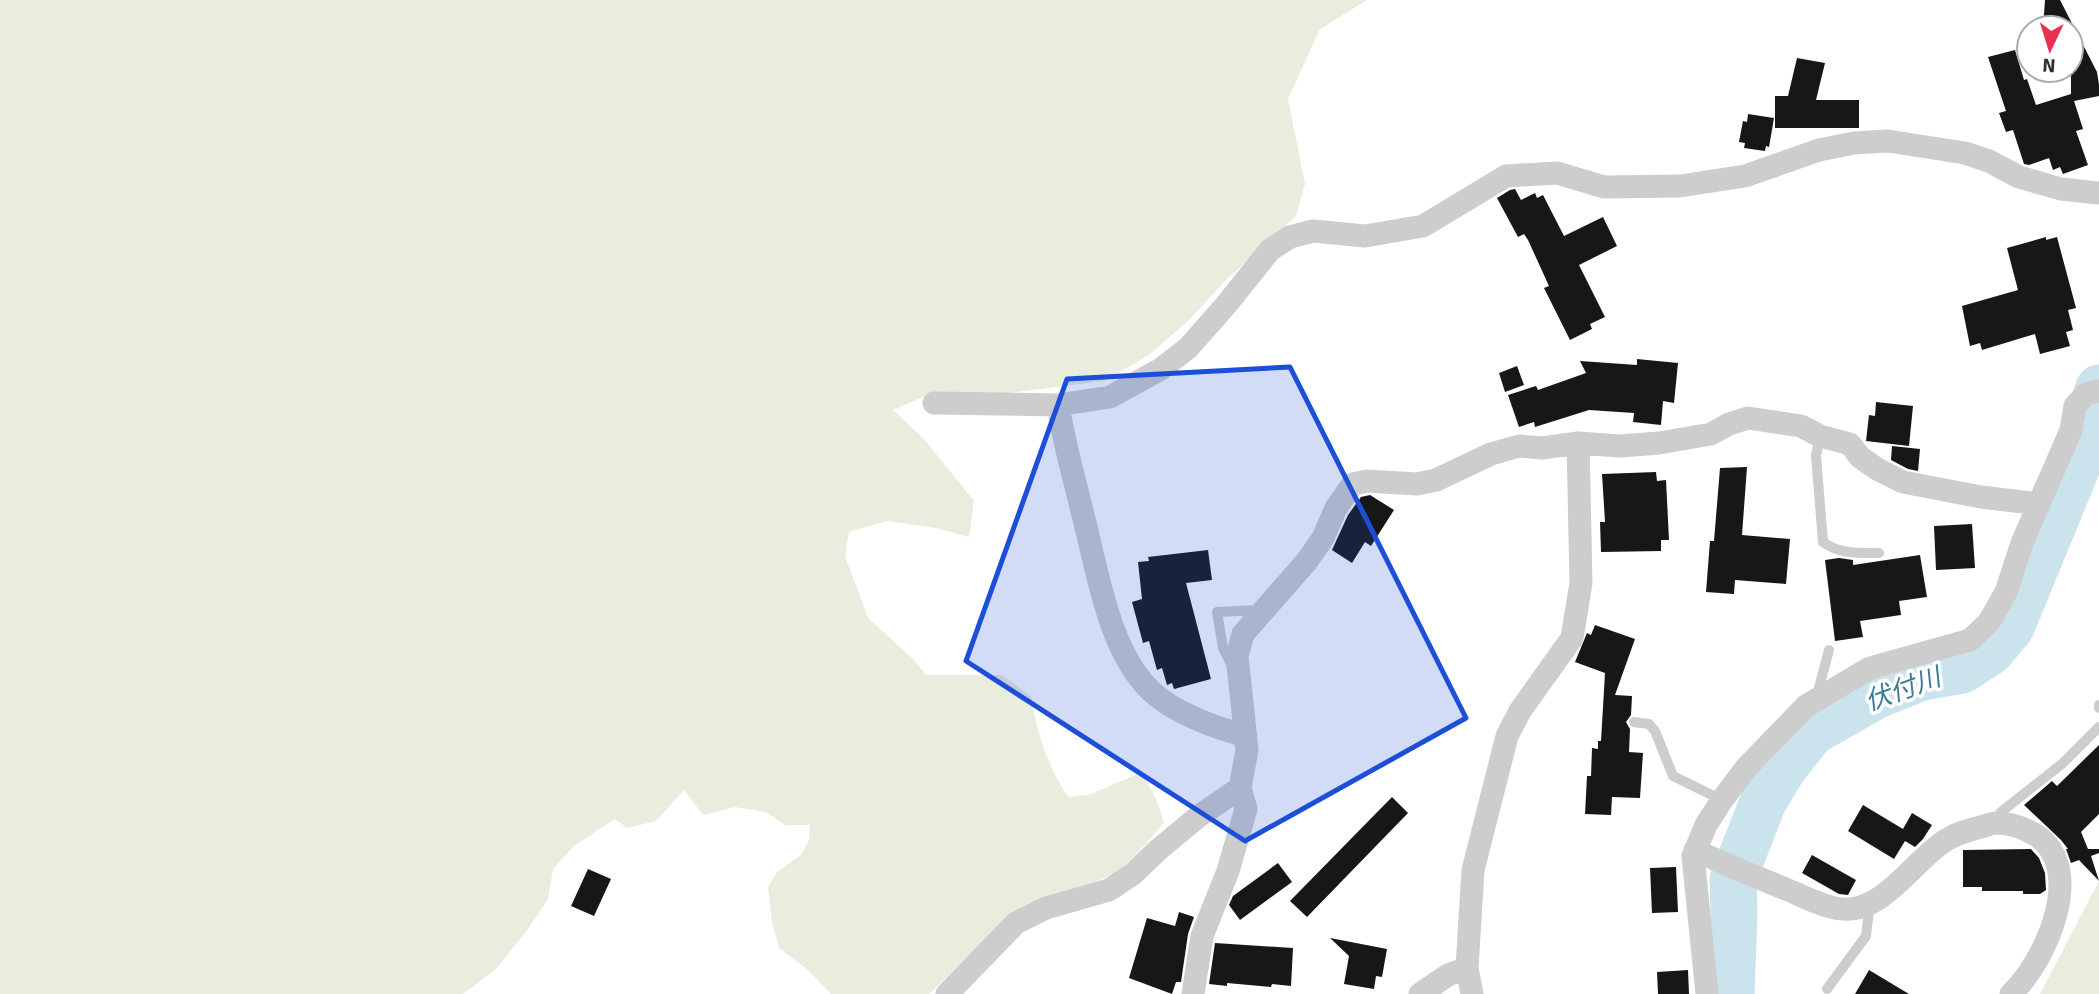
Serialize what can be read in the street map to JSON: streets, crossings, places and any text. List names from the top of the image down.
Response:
{
  "water": ["伏付川"],
  "north": "bottom"
}
